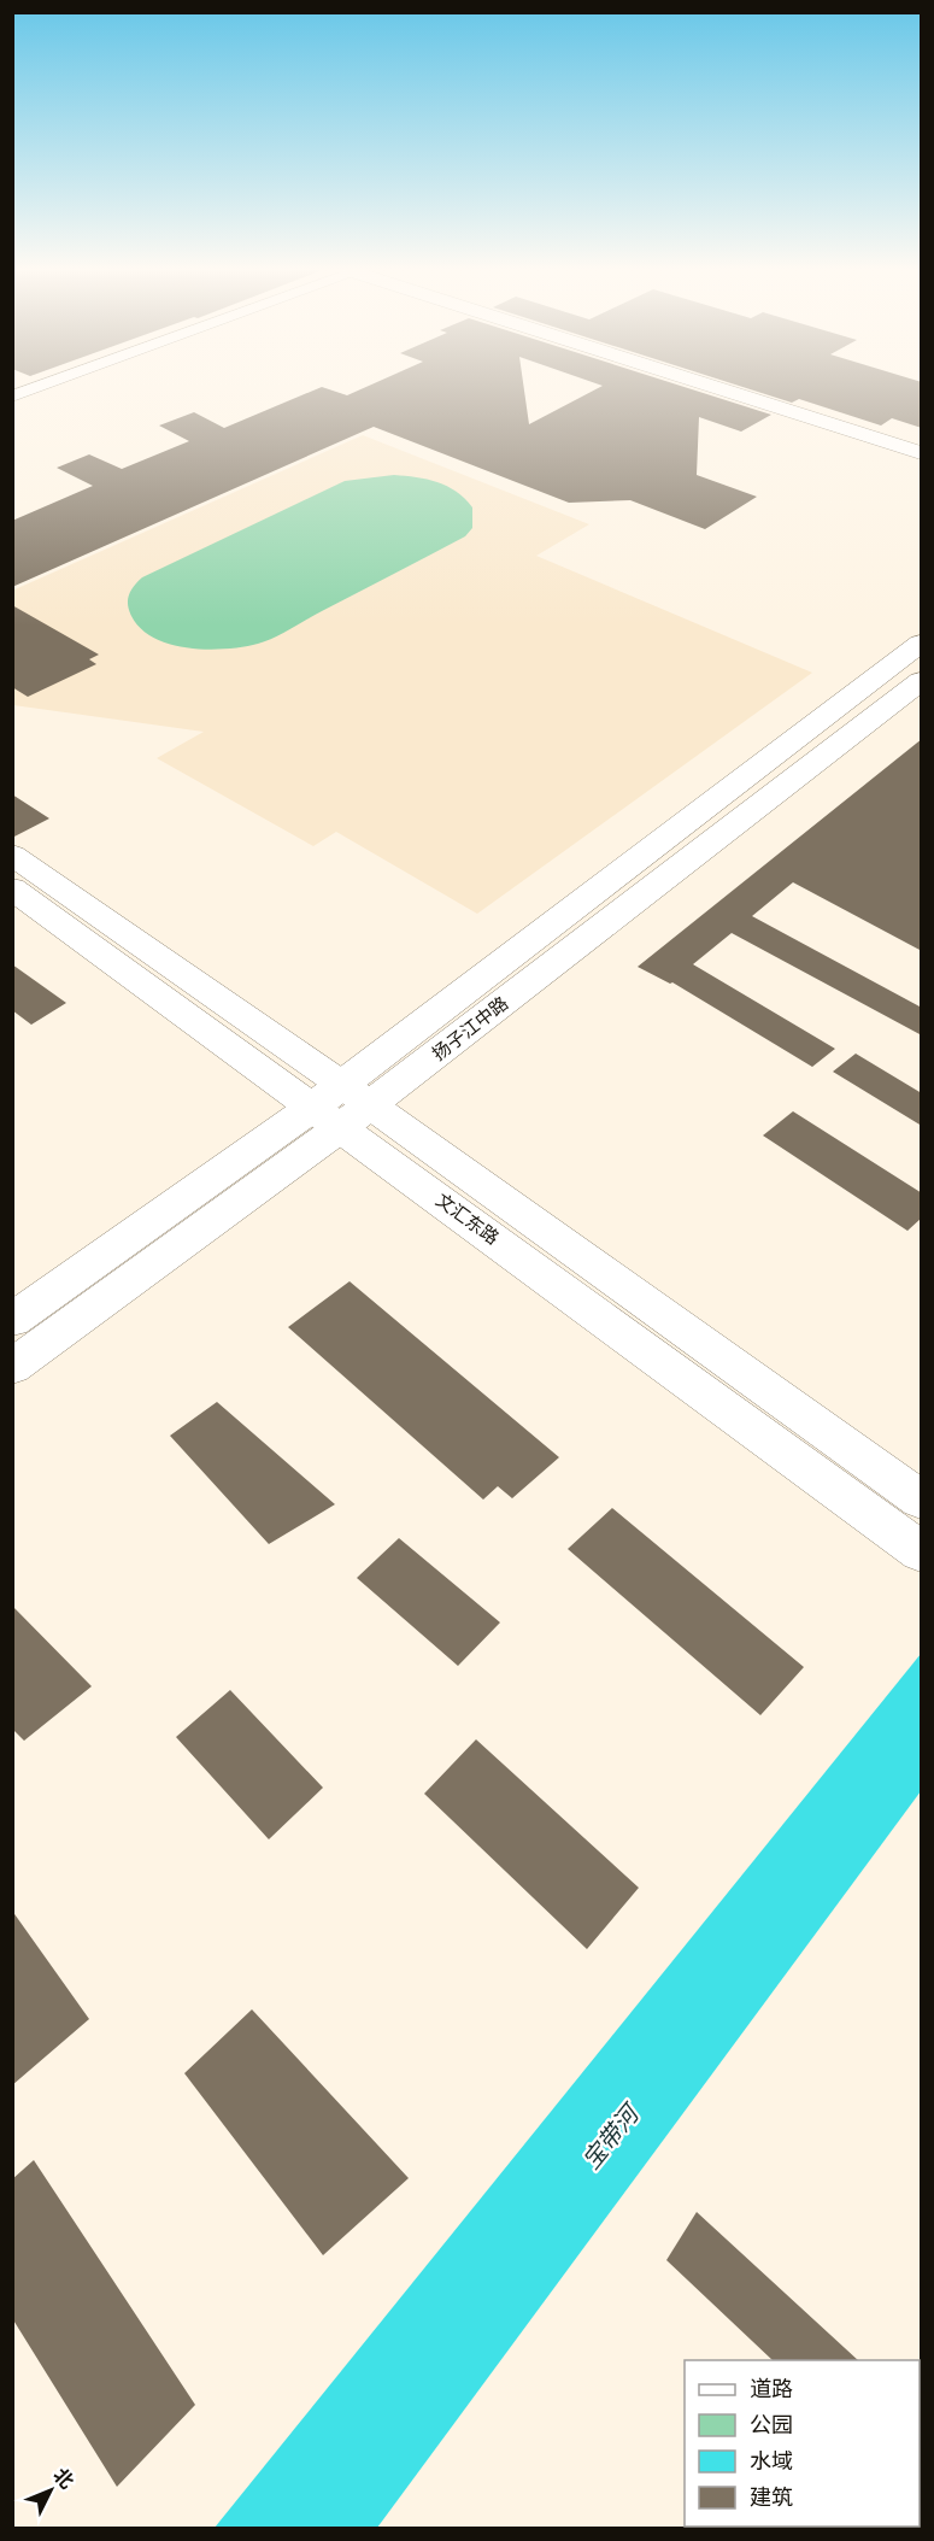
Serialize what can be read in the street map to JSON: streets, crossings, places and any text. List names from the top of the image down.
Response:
{
  "streets": {
    "main road": ["扬子江中路", "文汇东路"]
  },
  "crossings": [
    ["扬子江中路", "文汇东路"]
  ],
  "water": ["宝带河"],
  "legend": [
    "道路",
    "公园",
    "水域",
    "建筑"
  ],
  "north": "top right"
}
